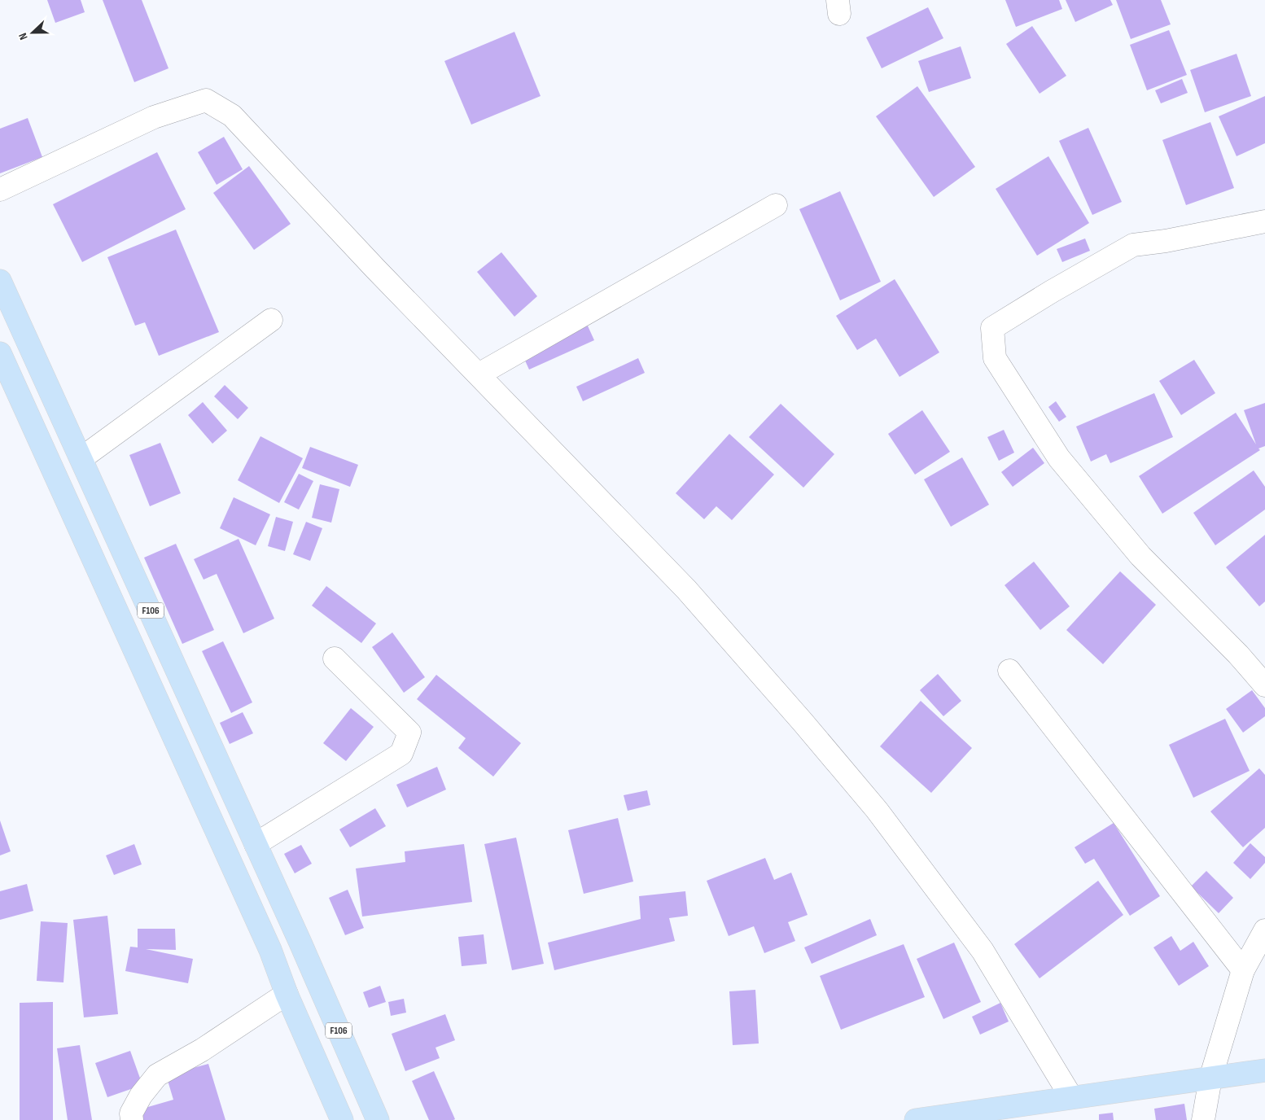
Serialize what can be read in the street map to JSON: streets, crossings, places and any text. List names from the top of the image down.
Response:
{
  "streets": {
    "main road": ["F106"]
  },
  "north": "left"
}
